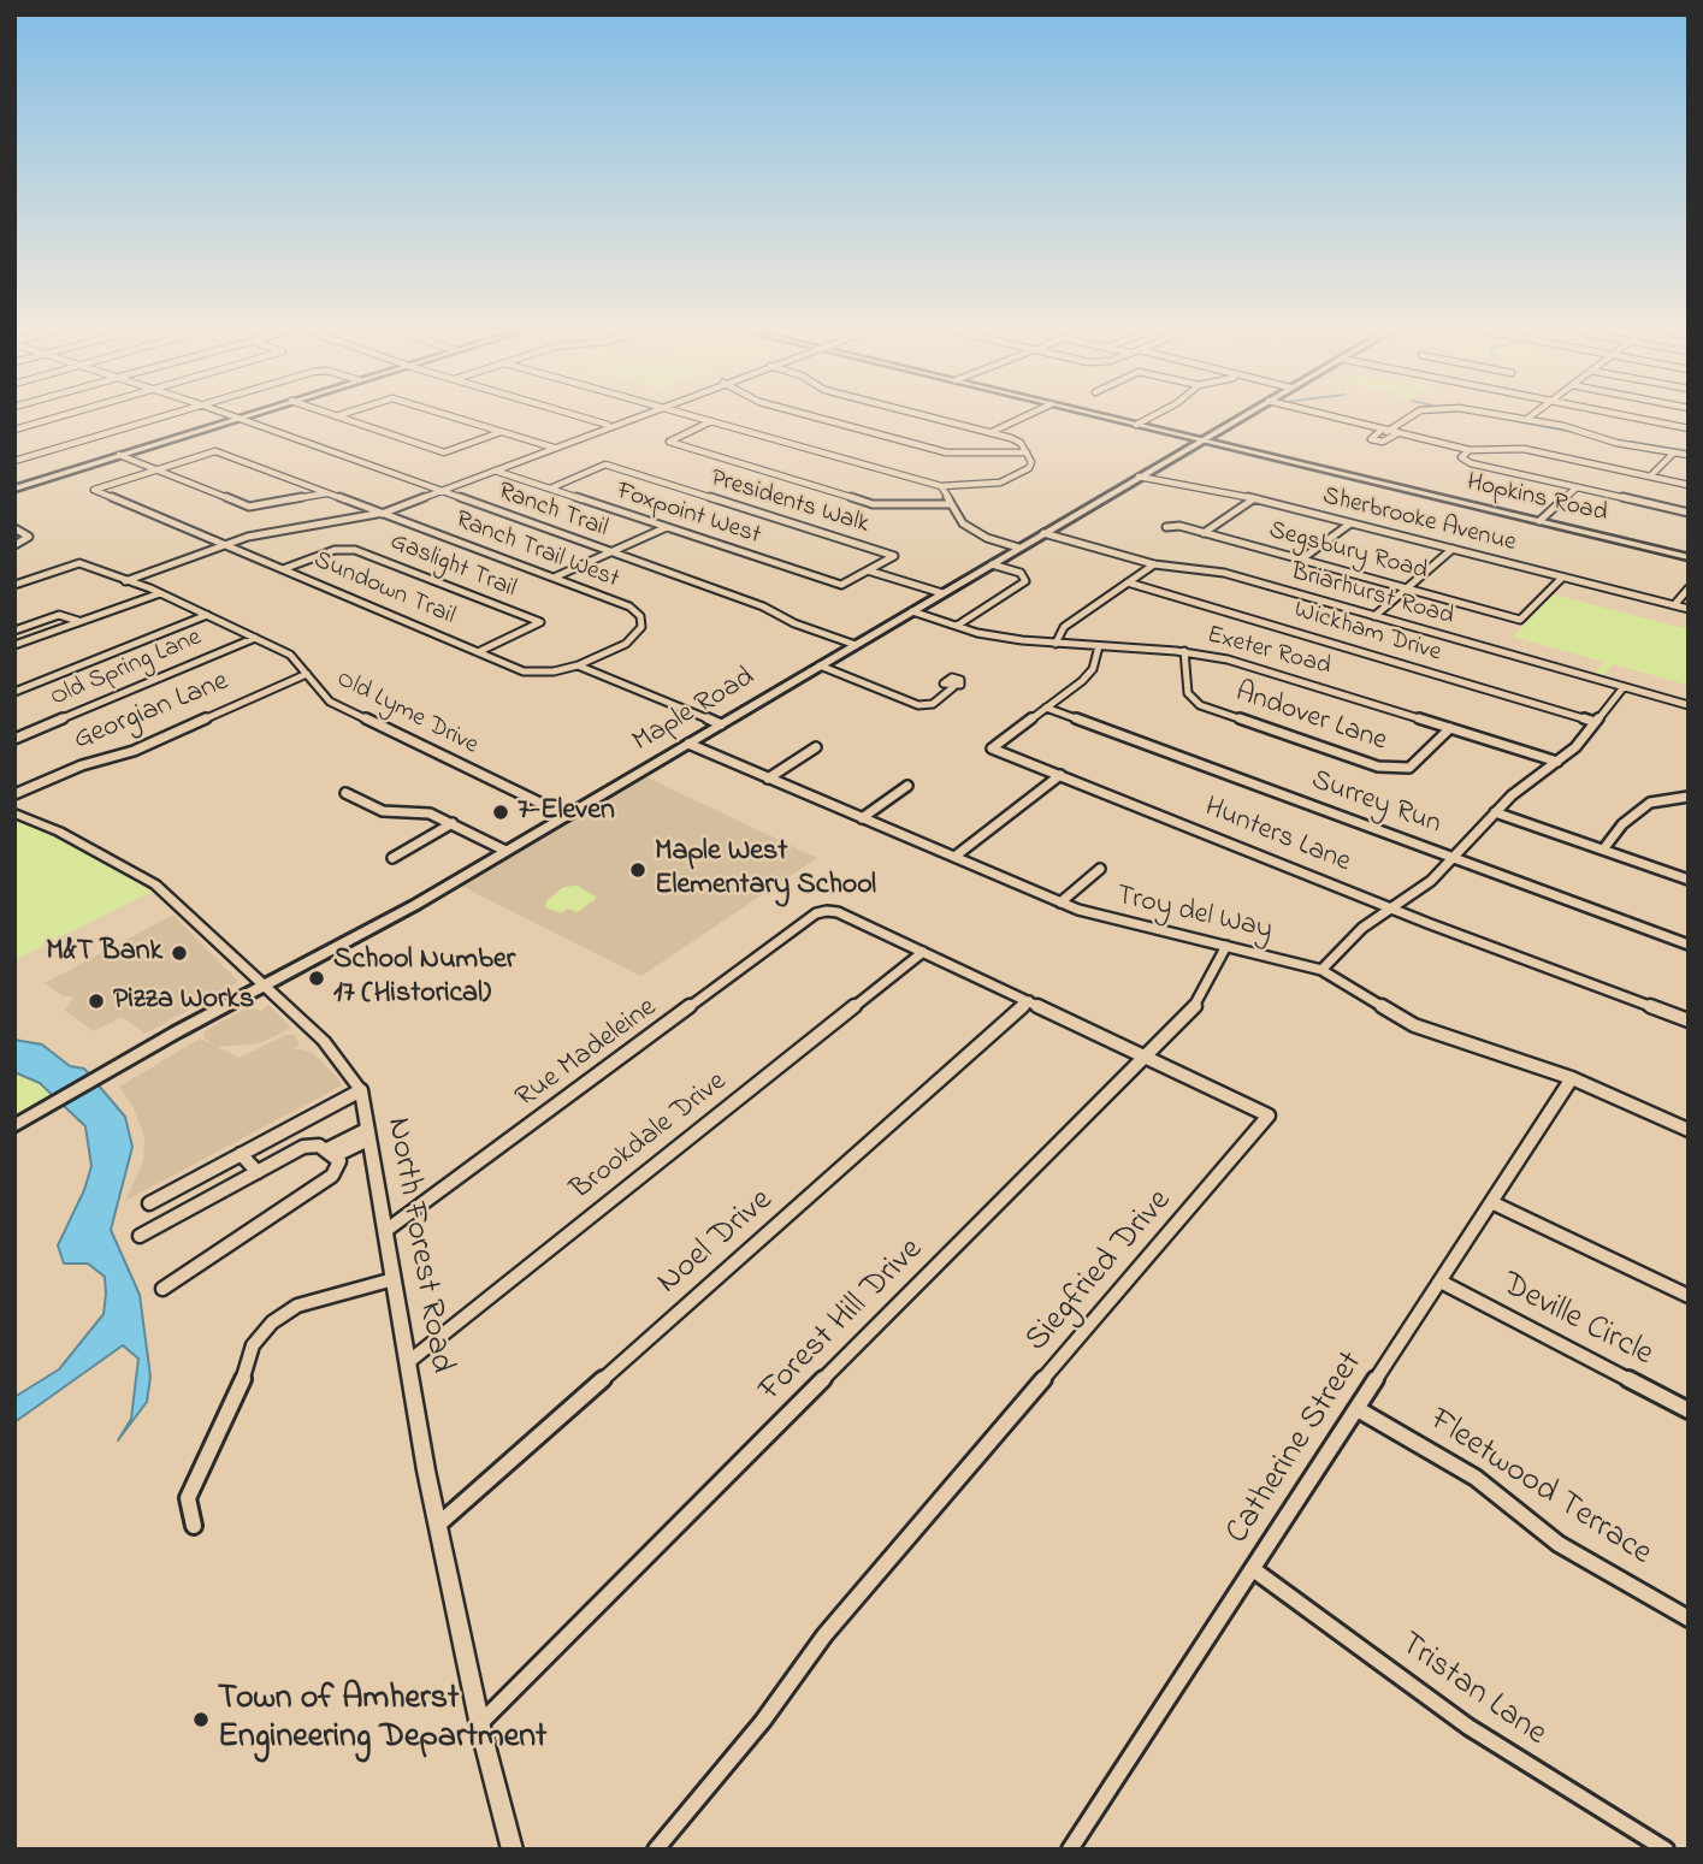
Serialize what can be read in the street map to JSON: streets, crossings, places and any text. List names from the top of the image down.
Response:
{
  "streets": {
    "main road": ["Maple Road"],
    "street": [
      "Hopkins Road",
      "Presidents Walk",
      "Ranch Trail",
      "Foxpoint West",
      "Sherbrooke Avenue",
      "Ranch Trail West",
      "Segsbury Road",
      "Gaslight Trail",
      "Sundown Trail",
      "Briarhurst Road",
      "Wickham Drive",
      "Exeter Road",
      "Old Spring Lane",
      "Georgian Lane",
      "Old Lyme Drive",
      "Andover Lane",
      "Surrey Run",
      "Hunters Lane",
      "Troy del Way",
      "Rue Madeleine",
      "Brookdale Drive",
      "Noel Drive",
      "North Forest Road",
      "Siegfried Drive",
      "Forest Hill Drive",
      "Deville Circle",
      "Catherine Street",
      "Fleetwood Terrace",
      "Tristan Lane"
    ]
  },
  "crossings": [
    ["Hopkins Road", "Maple Road"],
    ["Presidents Walk", "Foxpoint West"],
    ["Ranch Trail", "Maple Road"],
    ["Sherbrooke Avenue", "Segsbury Road"],
    ["Sherbrooke Avenue", "Maple Road"],
    ["Ranch Trail West", "Sundown Trail"],
    ["Gaslight Trail", "Sundown Trail"],
    ["Briarhurst Road", "Maple Road"],
    ["Exeter Road", "Maple Road"],
    ["Exeter Road", "Andover Lane"],
    ["Exeter Road", "Hunters Lane"],
    ["Old Spring Lane", "Old Lyme Drive"],
    ["Maple Road", "Old Lyme Drive"],
    ["Maple Road", "Troy del Way"],
    ["Maple Road", "North Forest Road"],
    ["Georgian Lane", "Old Lyme Drive"],
    ["Surrey Run", "Hunters Lane"],
    ["Troy del Way", "Forest Hill Drive"],
    ["Troy del Way", "Catherine Street"],
    ["Rue Madeleine", "North Forest Road"],
    ["Rue Madeleine", "Siegfried Drive"],
    ["Brookdale Drive", "North Forest Road"],
    ["Brookdale Drive", "Siegfried Drive"],
    ["Noel Drive", "North Forest Road"],
    ["Noel Drive", "Siegfried Drive"],
    ["North Forest Road", "Forest Hill Drive"],
    ["Siegfried Drive", "Forest Hill Drive"],
    ["Deville Circle", "Catherine Street"],
    ["Catherine Street", "Fleetwood Terrace"],
    ["Catherine Street", "Tristan Lane"]
  ],
  "places": [
    "7-Eleven",
    "Maple West Elementary School",
    "M&T Bank",
    "School Number 17 (Historical)",
    "Pizza Works",
    "Town of Amherst Engineering Department"
  ]
}
